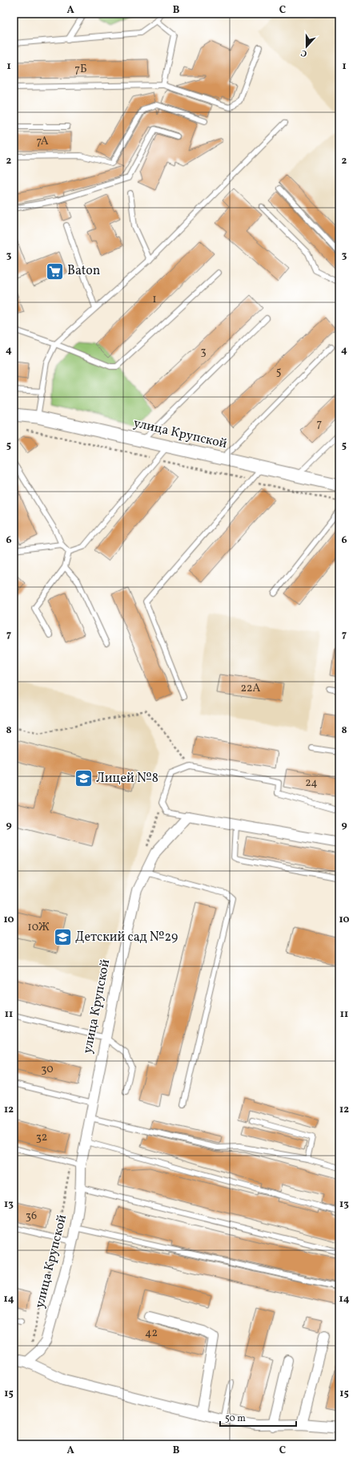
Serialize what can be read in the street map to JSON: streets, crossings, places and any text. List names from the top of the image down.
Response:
{
  "streets": {
    "street": ["улица Крупской"]
  },
  "places": {
    "supermarket": ["Baton"],
    "school or university": ["Лицей №8", "Детский сад №29"]
  },
  "house_numbers": [
    "7Б",
    "7А",
    "1",
    "3",
    "5",
    "7",
    "22А",
    "24",
    "10Ж",
    "30",
    "32",
    "36",
    "42"
  ],
  "scale_bar": "50 m",
  "north": "bottom",
  "grid": {
    "columns": ["A", "B", "C"],
    "rows": [
      "1",
      "2",
      "3",
      "4",
      "5",
      "6",
      "7",
      "8",
      "9",
      "10",
      "11",
      "12",
      "13",
      "14",
      "15"
    ]
  }
}
